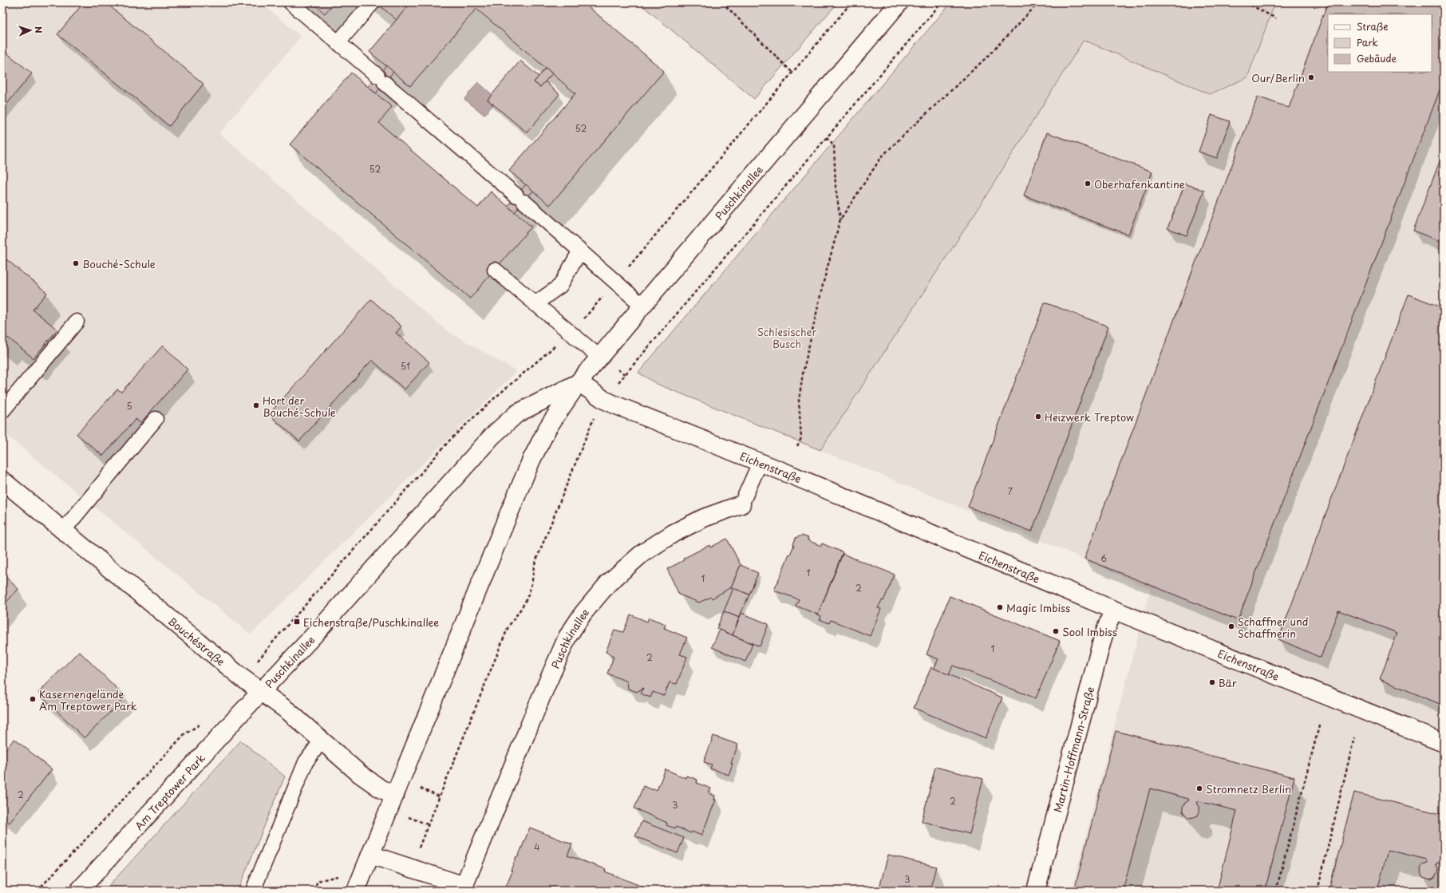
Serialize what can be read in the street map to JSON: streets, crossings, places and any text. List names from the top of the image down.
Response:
{
  "streets": {
    "street": [
      "Puschkinallee",
      "Eichenstraße",
      "Bouchéstraße",
      "Martin-Hoffmann-Straße",
      "Am Treptower Park"
    ]
  },
  "crossings": [
    ["Puschkinallee", "Eichenstraße"],
    ["Puschkinallee", "Bouchéstraße"],
    ["Puschkinallee", "Am Treptower Park"],
    ["Eichenstraße", "Martin-Hoffmann-Straße"],
    ["Bouchéstraße", "Am Treptower Park"]
  ],
  "parks": ["Schlesischer Busch"],
  "places": {
    "other": [
      "Our/Berlin",
      "Oberhafenkantine",
      "Bouché-Schule",
      "Hort der Bouché-Schule",
      "Heizwerk Treptow",
      "Magic Imbiss",
      "Schaffner und Schaffnerin",
      "Sool Imbiss",
      "Bär",
      "Kasernengelände Am Treptower Park",
      "Stromnetz Berlin"
    ],
    "transit": ["Eichenstraße/Puschkinallee"]
  },
  "house_numbers": [
    "52",
    "52",
    "51",
    "5",
    "7",
    "6",
    "1",
    "1",
    "2",
    "1",
    "2",
    "2",
    "2",
    "3",
    "4",
    "3"
  ],
  "legend": ["Straße", "Park", "Gebäude"],
  "north": "right"
}
